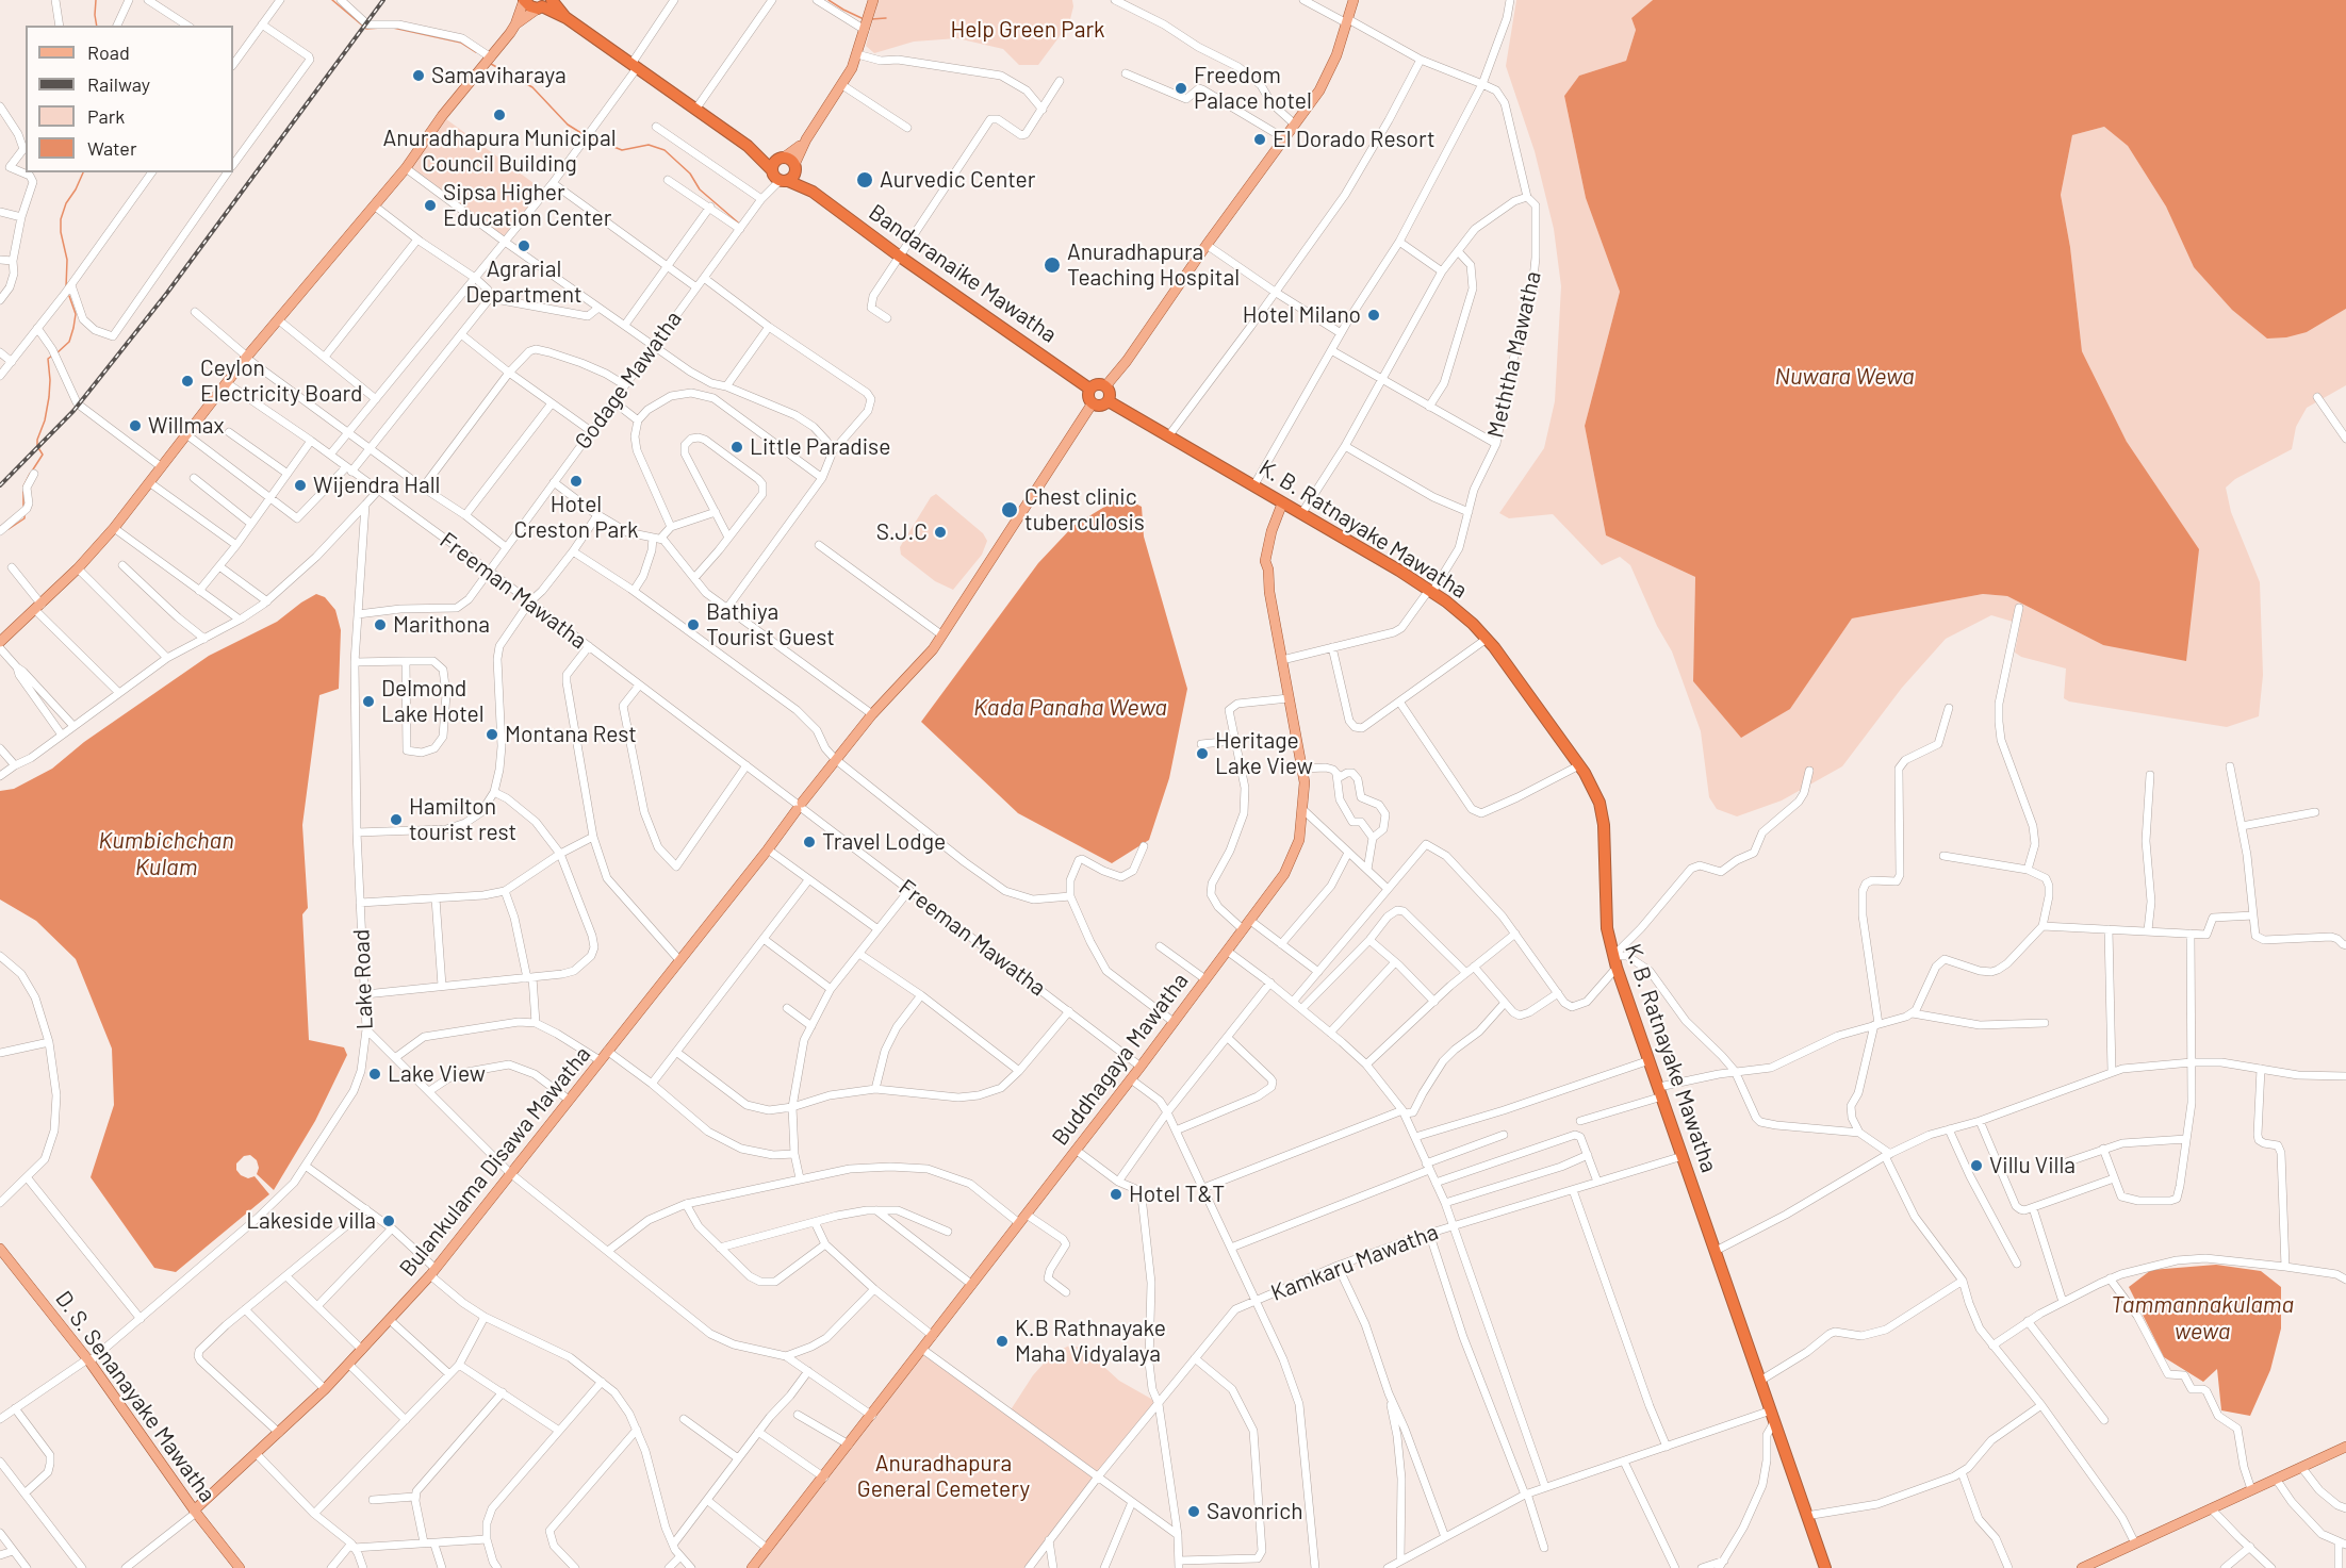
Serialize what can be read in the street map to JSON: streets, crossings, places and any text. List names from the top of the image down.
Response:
{
  "streets": {
    "highway": ["Bandaranaike Mawatha", "K. B. Ratnayake Mawatha"],
    "main road": ["Buddhagaya Mawatha", "Bulankulama Disawa Mawatha", "D. S. Senanayake Mawatha"],
    "street": [
      "Meththa Mawatha",
      "Godage Mawatha",
      "Freeman Mawatha",
      "Lake Road",
      "Kamkaru Mawatha"
    ]
  },
  "crossings": [
    ["Bandaranaike Mawatha", "Godage Mawatha"],
    ["Bandaranaike Mawatha", "K. B. Ratnayake Mawatha"],
    ["Bandaranaike Mawatha", "Bulankulama Disawa Mawatha"],
    ["Meththa Mawatha", "K. B. Ratnayake Mawatha"],
    ["Meththa Mawatha", "Buddhagaya Mawatha"],
    ["Godage Mawatha", "Freeman Mawatha"],
    ["Godage Mawatha", "Lake Road"],
    ["K. B. Ratnayake Mawatha", "Buddhagaya Mawatha"],
    ["K. B. Ratnayake Mawatha", "Bulankulama Disawa Mawatha"],
    ["K. B. Ratnayake Mawatha", "Kamkaru Mawatha"],
    ["Freeman Mawatha", "Buddhagaya Mawatha"],
    ["Freeman Mawatha", "Bulankulama Disawa Mawatha"],
    ["Lake Road", "D. S. Senanayake Mawatha"],
    ["Bulankulama Disawa Mawatha", "D. S. Senanayake Mawatha"]
  ],
  "water": [
    "Nuwara Wewa",
    "Kada Panaha Wewa",
    "Kumbichchan Kulam",
    "Tammannakulama wewa"
  ],
  "parks": ["Help Green Park", "Anuradhapura General Cemetery"],
  "places": [
    "Samaviharaya",
    "Freedom Palace hotel",
    "Anuradhapura Municipal Council Building",
    "El Dorado Resort",
    "Aurvedic Center",
    "Sipsa Higher Education Center",
    "Agrarial Department",
    "Anuradhapura Teaching Hospital",
    "Hotel Milano",
    "Ceylon Electricity Board",
    "Willmax",
    "Little Paradise",
    "Hotel Creston Park",
    "Wijendra Hall",
    "Chest clinic tuberculosis",
    "S.J.C",
    "Marithona",
    "Bathiya Tourist Guest",
    "Delmond Lake Hotel",
    "Montana Rest",
    "Heritage Lake View",
    "Hamilton tourist rest",
    "Travel Lodge",
    "Lake View",
    "Villu Villa",
    "Hotel T&T",
    "Lakeside villa",
    "K.B Rathnayake Maha Vidyalaya",
    "Savonrich"
  ],
  "legend": [
    "Road",
    "Railway",
    "Park",
    "Water"
  ]
}
